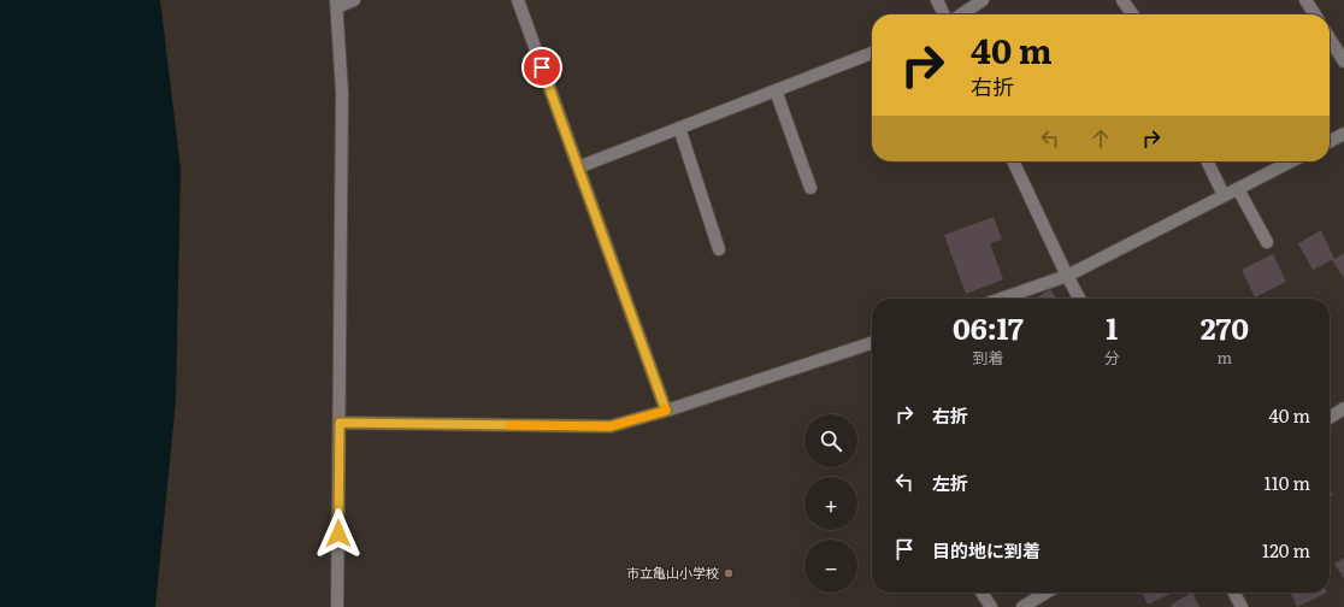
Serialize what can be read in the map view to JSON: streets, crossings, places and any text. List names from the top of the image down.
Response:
{
  "places": ["市立亀山小学校"],
  "page": {
    "turn": ["40 m", "右折"],
    "eta": [
      "06:17",
      "到着",
      "1",
      "分",
      "270",
      "m"
    ],
    "list": [
      {
        "name": "右折",
        "value": "40 m"
      },
      {
        "name": "左折",
        "value": "110 m"
      },
      {
        "name": "目的地に到着",
        "value": "120 m"
      }
    ],
    "map_buttons": ["+", "−"]
  }
}
